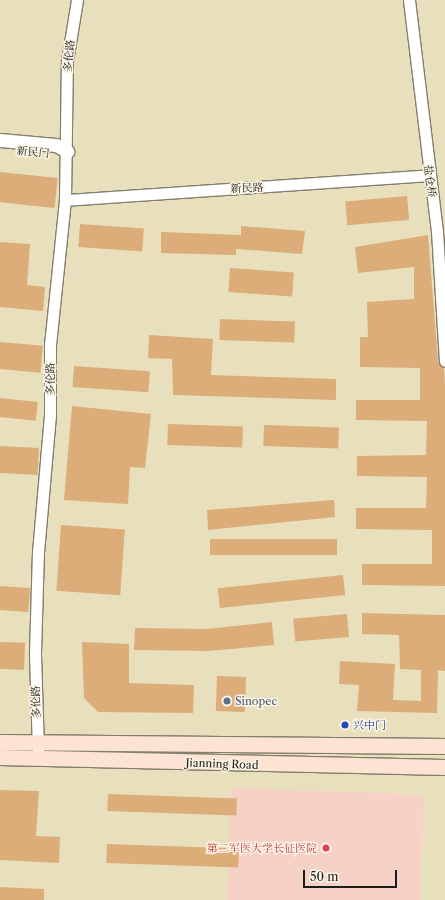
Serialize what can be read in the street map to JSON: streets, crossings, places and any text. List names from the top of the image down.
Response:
{
  "streets": {
    "main road": ["Jianning Road"],
    "street": [
      "多伦路",
      "新民门",
      "盐仓桥",
      "新民路"
    ]
  },
  "crossings": [
    ["多伦路", "新民门"],
    ["多伦路", "新民路"],
    ["多伦路", "Jianning Road"],
    ["盐仓桥", "新民路"]
  ],
  "places": ["Sinopec", "兴中门", "第二军医大学长征医院"],
  "scale_bar": "50 m"
}
